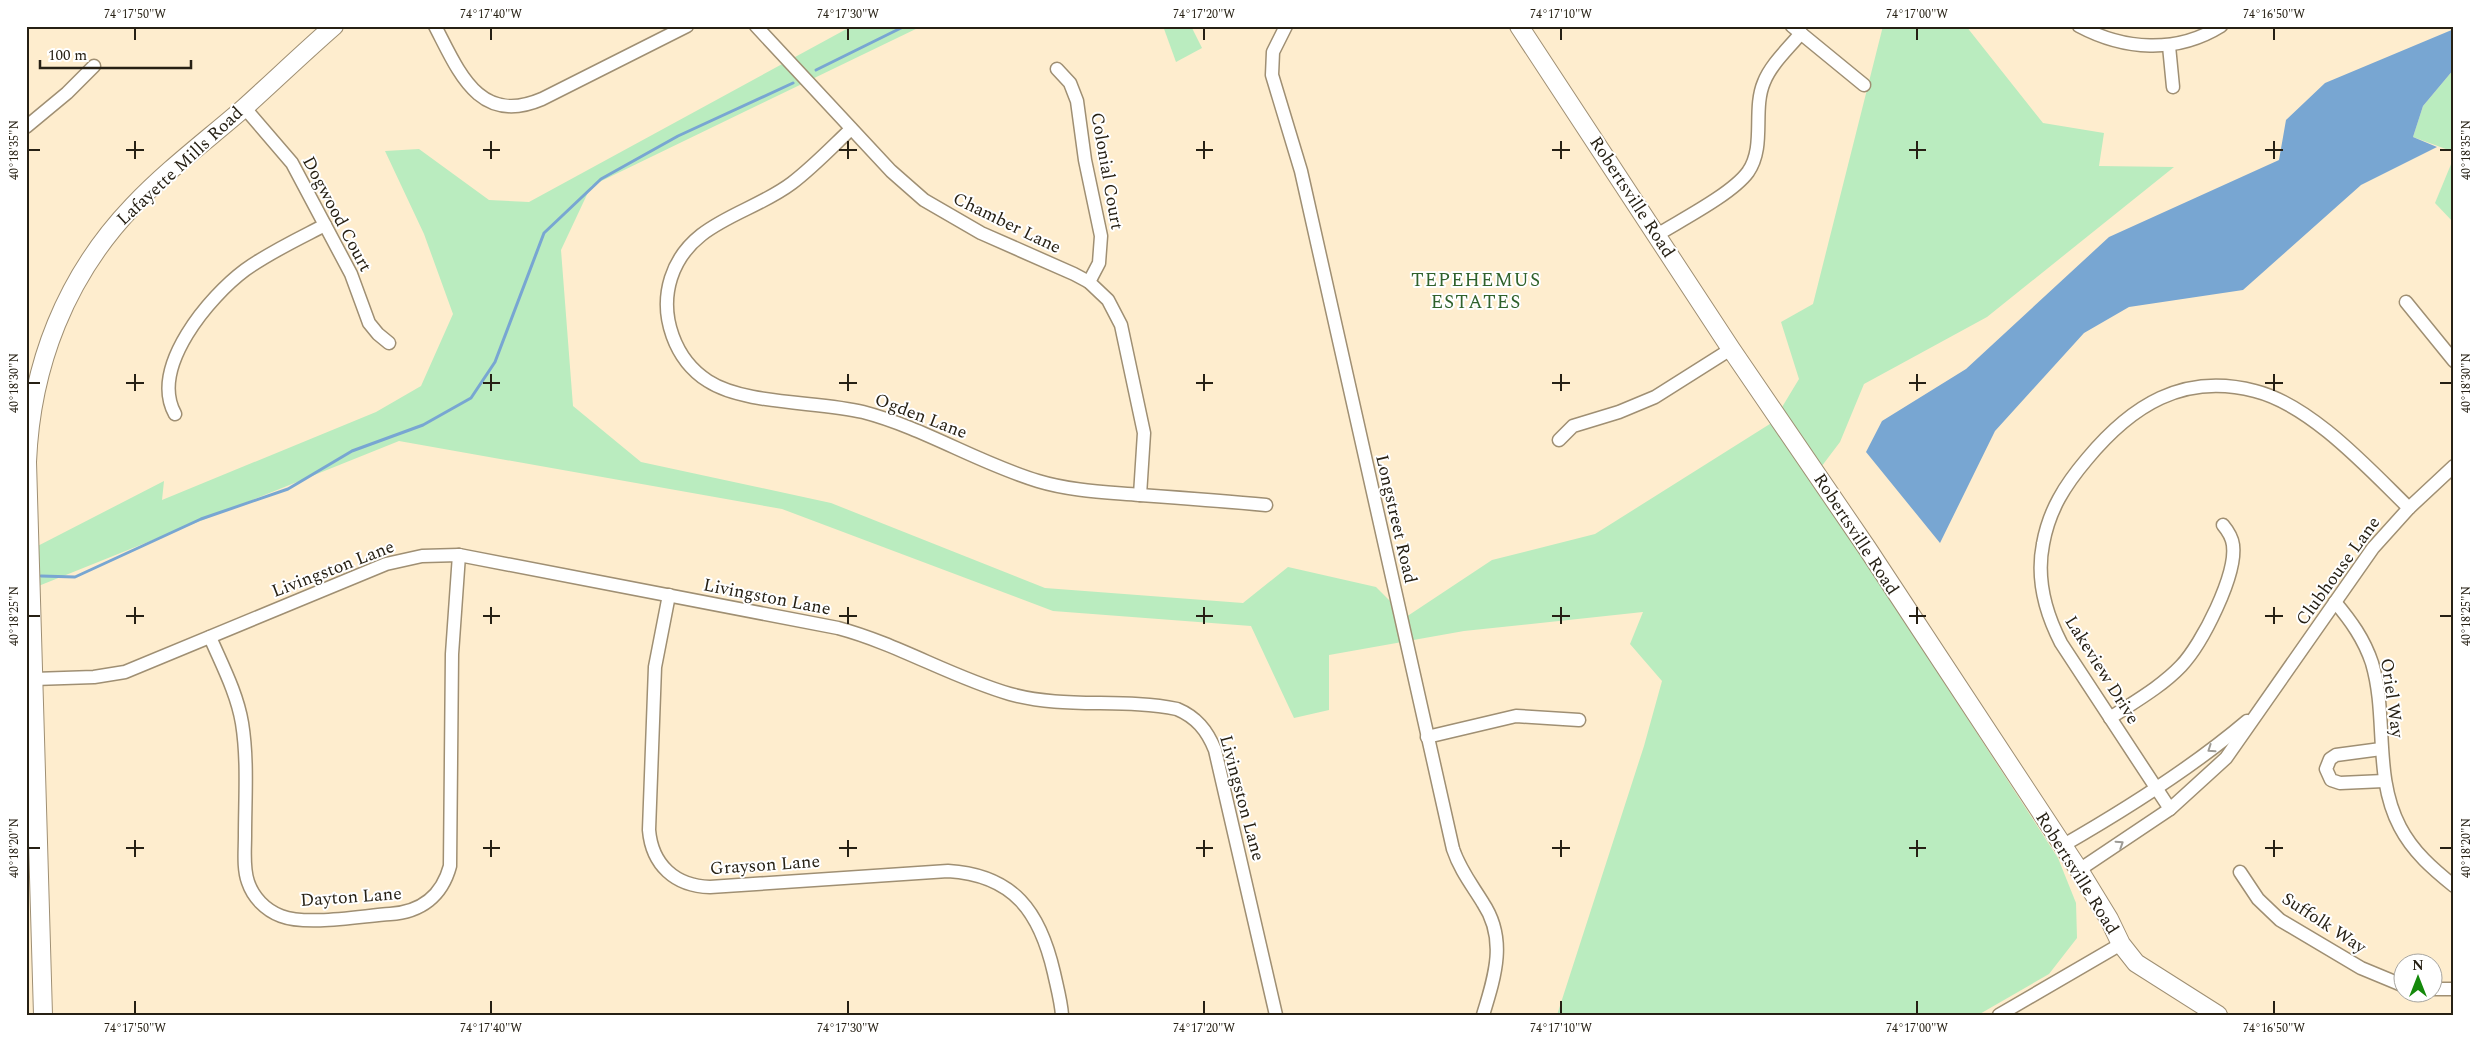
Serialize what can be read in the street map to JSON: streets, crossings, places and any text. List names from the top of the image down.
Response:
{
  "streets": {
    "street": [
      "Lafayette Mills Road",
      "Colonial Court",
      "Robertsville Road",
      "Dogwood Court",
      "Chamber Lane",
      "Ogden Lane",
      "Longstreet Road",
      "Livingston Lane",
      "Clubhouse Lane",
      "Lakeview Drive",
      "Oriel Way",
      "Grayson Lane",
      "Dayton Lane",
      "Suffolk Way"
    ]
  },
  "crossings": [
    ["Lafayette Mills Road", "Dogwood Court"],
    ["Lafayette Mills Road", "Livingston Lane"],
    ["Colonial Court", "Chamber Lane"],
    ["Robertsville Road", "Clubhouse Lane"],
    ["Chamber Lane", "Ogden Lane"],
    ["Livingston Lane", "Grayson Lane"],
    ["Livingston Lane", "Dayton Lane"],
    ["Clubhouse Lane", "Lakeview Drive"],
    ["Clubhouse Lane", "Oriel Way"]
  ],
  "districts": ["TEPEHEMUS ESTATES"],
  "scale_bar": "100 m",
  "north": "top",
  "coordinates": [
    "74°17'50\"W",
    "74°17'40\"W",
    "74°17'30\"W",
    "74°17'20\"W",
    "74°17'10\"W",
    "74°17'00\"W",
    "74°16'50\"W",
    "40°18'35\"N",
    "40°18'30\"N",
    "40°18'25\"N",
    "40°18'20\"N"
  ]
}
